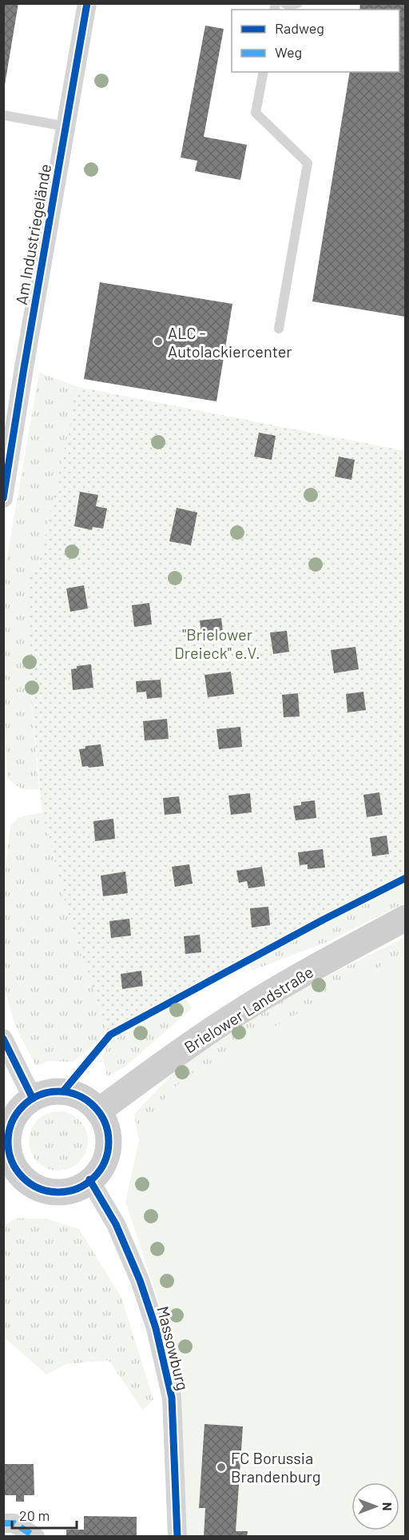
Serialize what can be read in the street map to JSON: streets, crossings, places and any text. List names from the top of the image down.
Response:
{
  "streets": {
    "main road": ["Brielower Landstraße"],
    "street": ["Am Industriegelände", "Massowburg"]
  },
  "crossings": [
    ["Brielower Landstraße", "Massowburg"]
  ],
  "parks": ["\"Brielower Dreieck\" e.V."],
  "places": ["ALC - Autolackiercenter", "FC Borussia Brandenburg"],
  "legend": ["Radweg", "Weg"],
  "scale_bar": "20 m",
  "north": "right"
}
